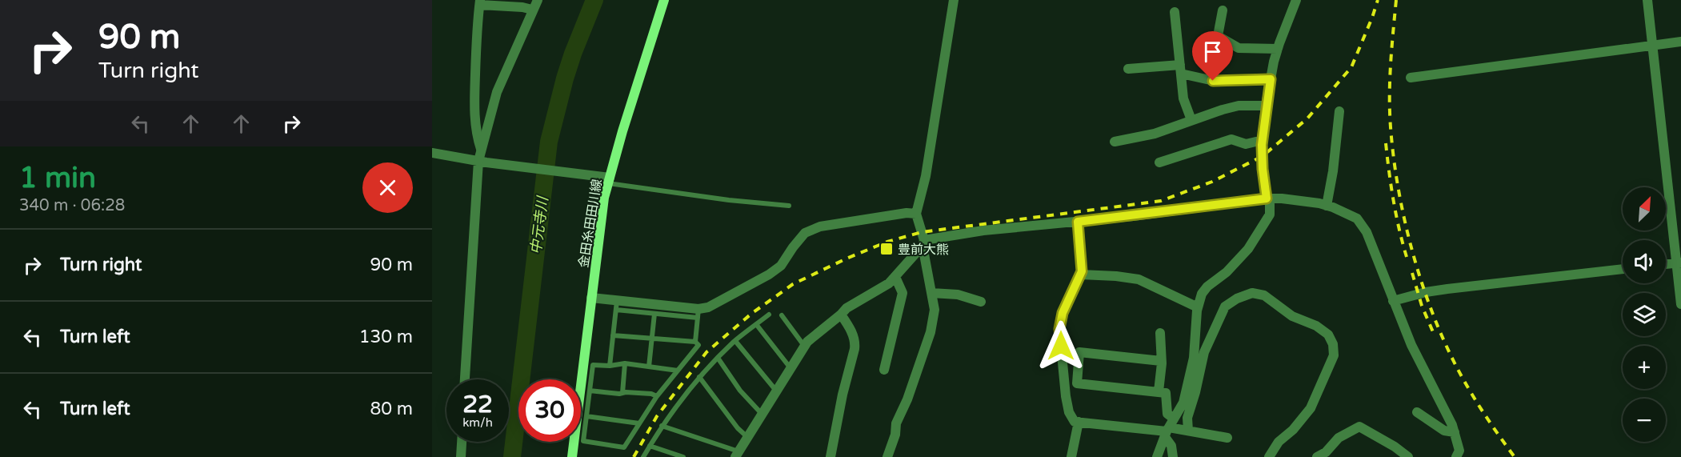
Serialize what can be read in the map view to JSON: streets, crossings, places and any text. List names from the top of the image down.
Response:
{
  "streets": {
    "main road": ["金田糸田田川線"]
  },
  "water": ["中元寺川"],
  "places": {
    "transit": ["豊前大熊"]
  },
  "north": "top right",
  "page": {
    "turn": ["90 m", "Turn right"],
    "heading": ["1 min", "340 m · 06:28"],
    "map_buttons": ["+", "−"],
    "list": [
      {
        "name": "Turn right",
        "value": "90 m"
      },
      {
        "name": "Turn left",
        "value": "130 m"
      },
      {
        "name": "Turn left",
        "value": "80 m"
      }
    ],
    "speed": "22 km/h",
    "limit": "30"
  }
}
